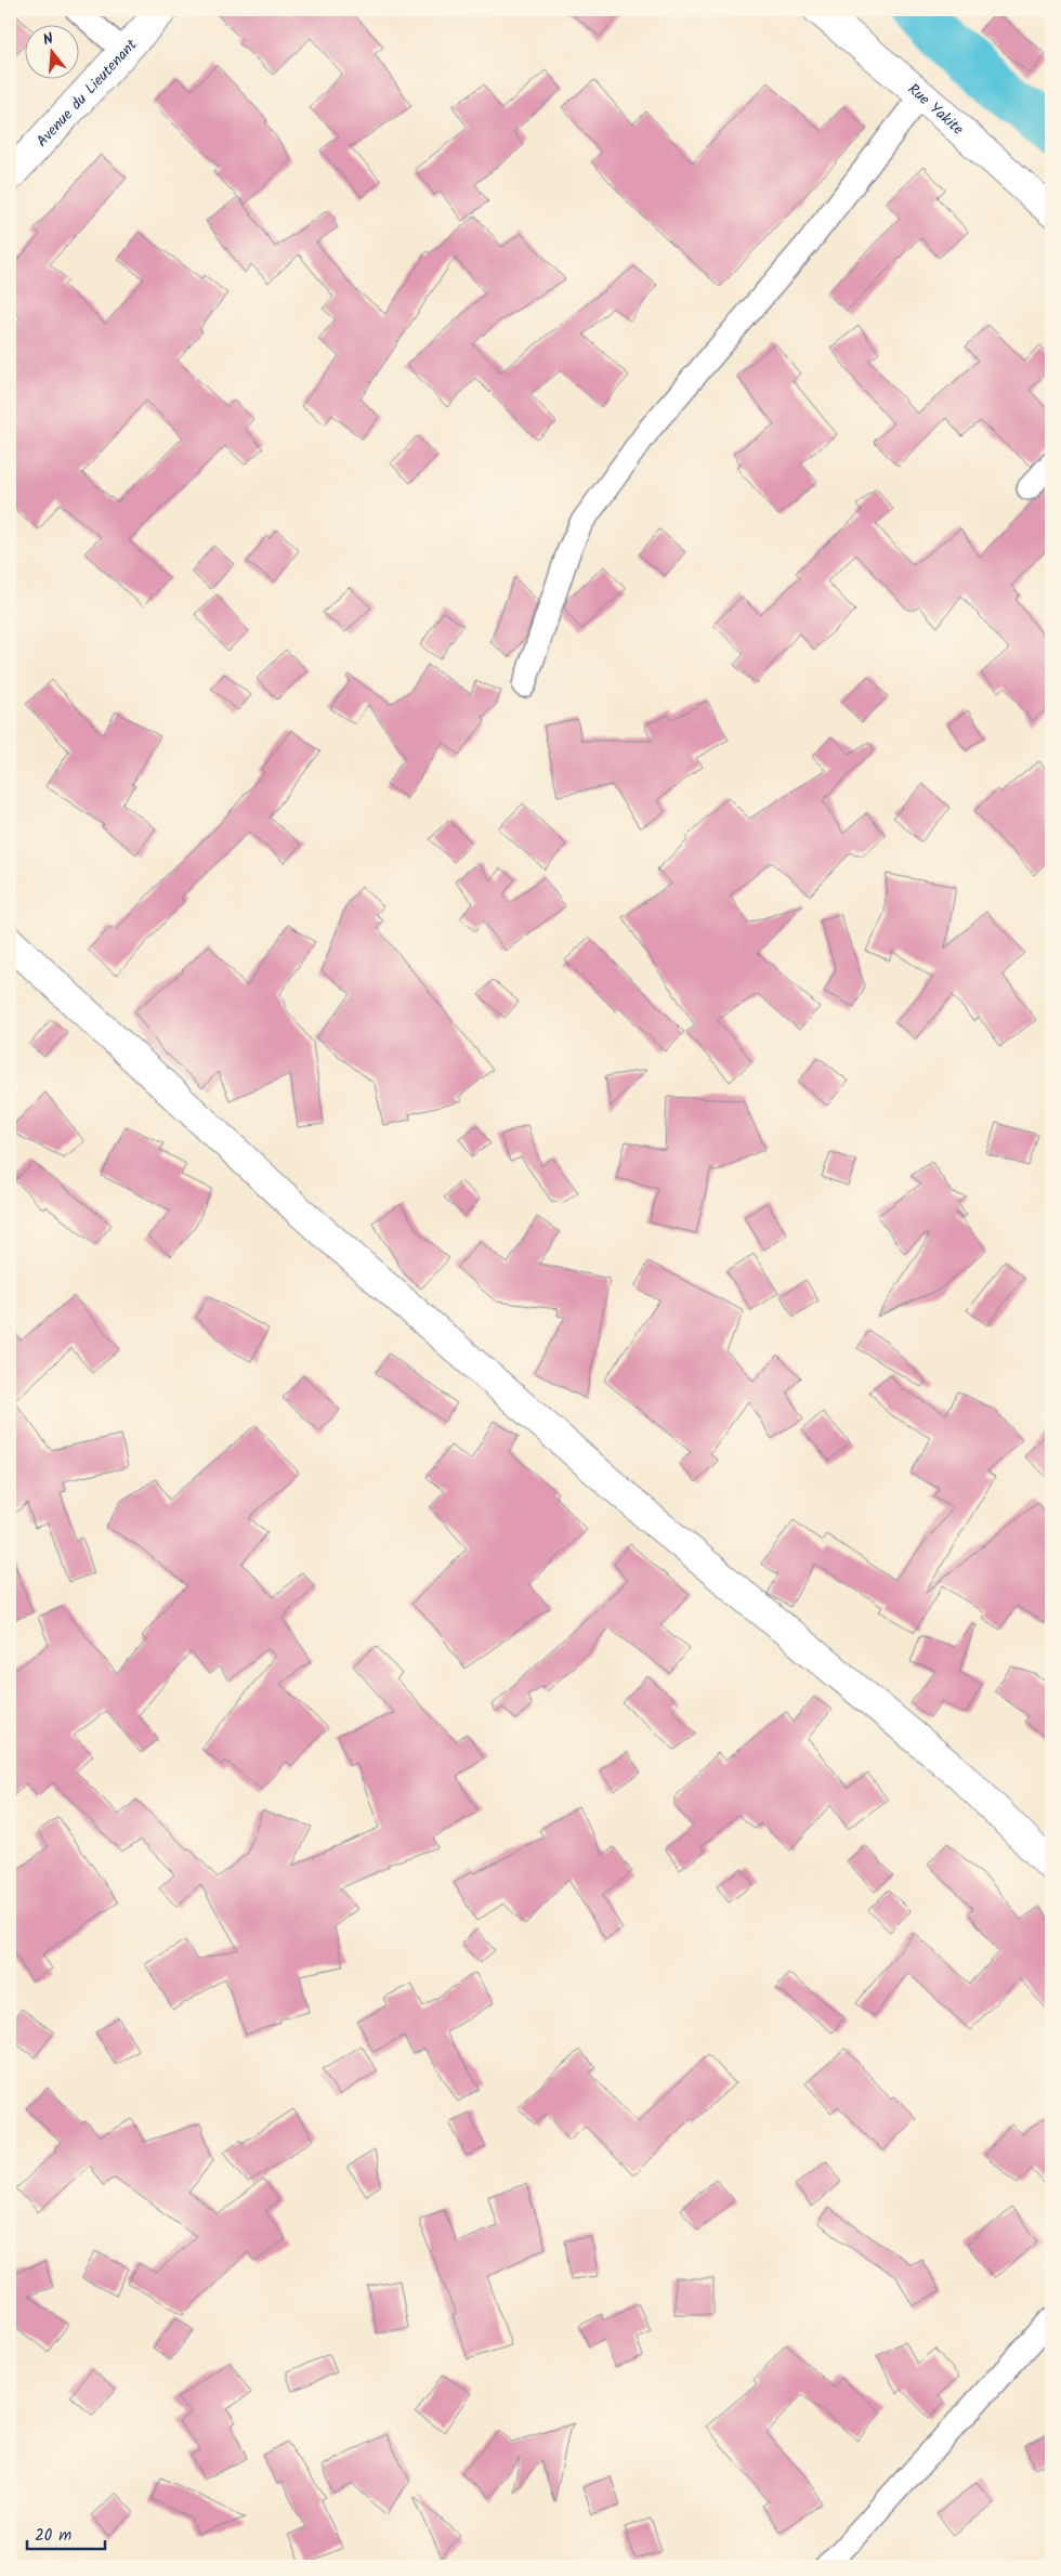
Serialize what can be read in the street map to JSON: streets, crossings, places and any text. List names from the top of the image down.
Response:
{
  "streets": {
    "street": ["Avenue du Lieutenant", "Rue Yakite"]
  },
  "scale_bar": "20 m",
  "north": "top"
}
